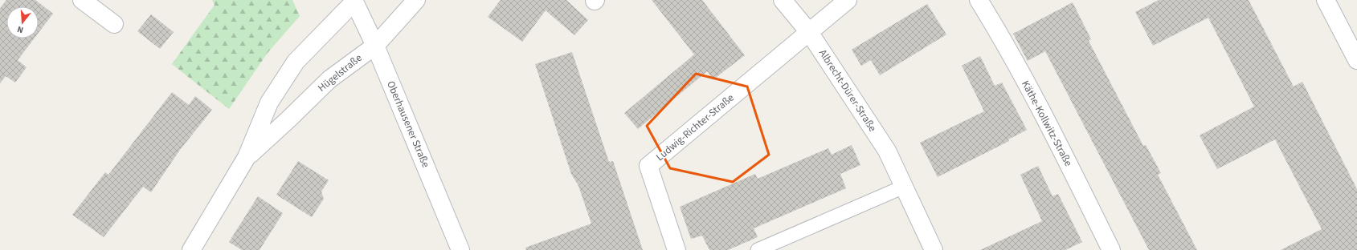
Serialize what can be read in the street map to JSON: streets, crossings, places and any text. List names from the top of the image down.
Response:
{
  "streets": {
    "street": [
      "Hügelstraße",
      "Albrecht-Dürer-Straße",
      "Käthe-Kollwitz-Straße",
      "Oberhausener Straße",
      "Ludwig-Richter-Straße"
    ]
  },
  "crossings": [
    ["Hügelstraße", "Oberhausener Straße"],
    ["Albrecht-Dürer-Straße", "Ludwig-Richter-Straße"]
  ],
  "north": "bottom"
}
